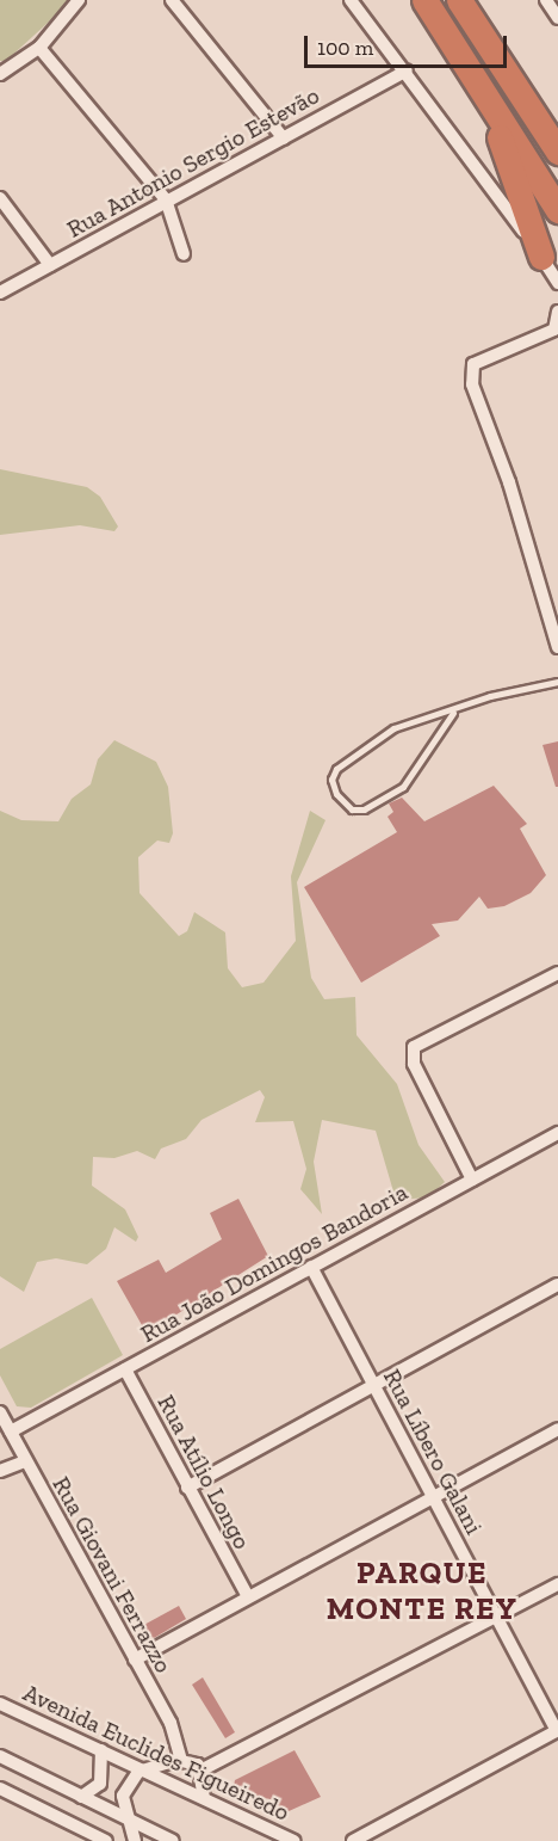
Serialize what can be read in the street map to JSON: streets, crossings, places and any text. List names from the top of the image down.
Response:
{
  "streets": {
    "street": [
      "Rua Antonio Sergio Estevão",
      "Rua João Domingos Bandoria",
      "Rua Líbero Galani",
      "Rua Atílio Longo",
      "Rua Giovani Ferrazzo",
      "Avenida Euclides Figueiredo"
    ]
  },
  "crossings": [
    ["Rua João Domingos Bandoria", "Rua Líbero Galani"],
    ["Rua João Domingos Bandoria", "Rua Atílio Longo"],
    ["Rua João Domingos Bandoria", "Rua Giovani Ferrazzo"]
  ],
  "districts": ["PARQUE MONTE REY"],
  "scale_bar": "100 m"
}
